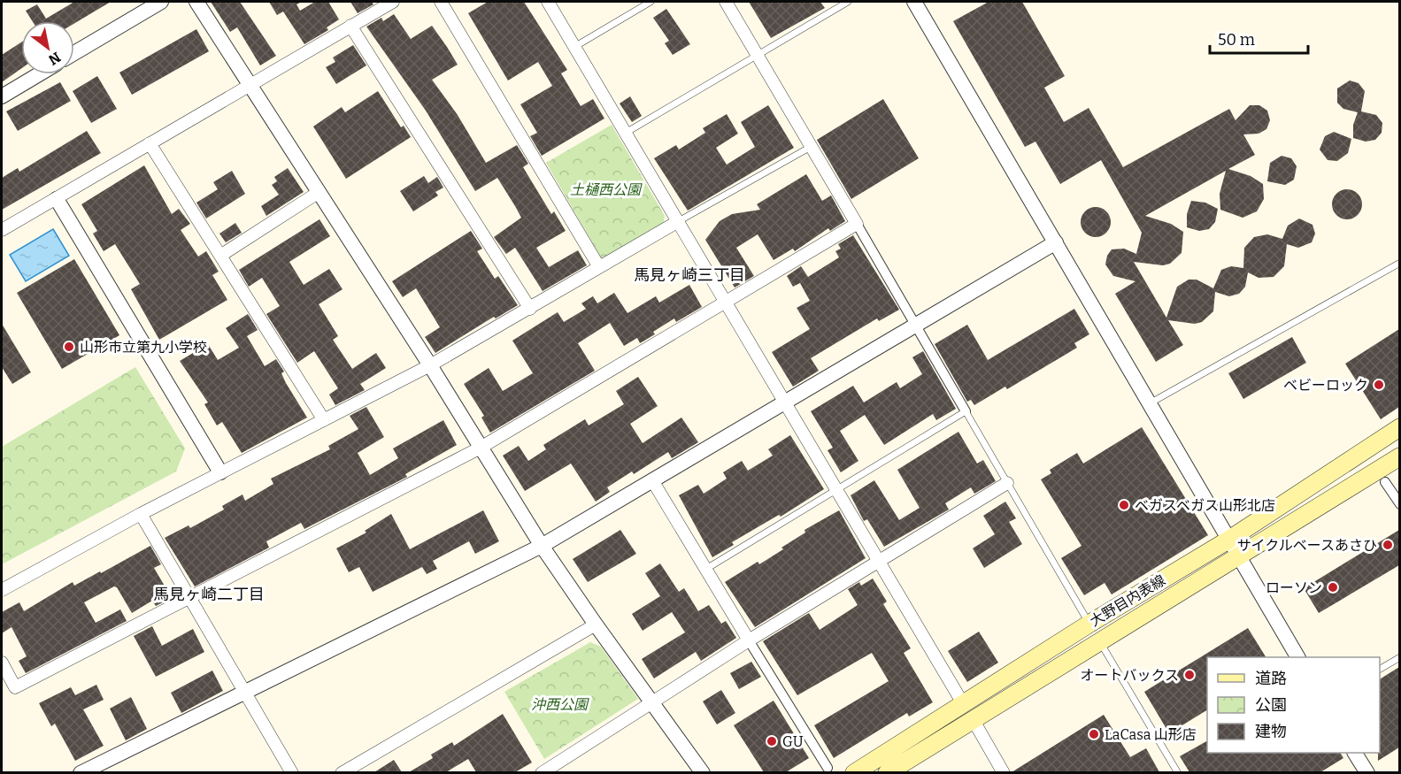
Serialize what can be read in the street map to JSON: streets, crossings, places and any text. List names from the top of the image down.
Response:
{
  "streets": {
    "main road": ["大野目内表線"]
  },
  "districts": ["馬見ヶ崎三丁目", "馬見ヶ崎二丁目"],
  "parks": ["土樋西公園", "沖西公園"],
  "places": [
    "山形市立第九小学校",
    "ベビーロック",
    "ベガスベガス山形北店",
    "サイクルベースあさひ",
    "ローソン",
    "オートバックス",
    "LaCasa 山形店",
    "GU"
  ],
  "legend": ["道路", "公園", "建物"],
  "scale_bar": "50 m",
  "north": "bottom right"
}
